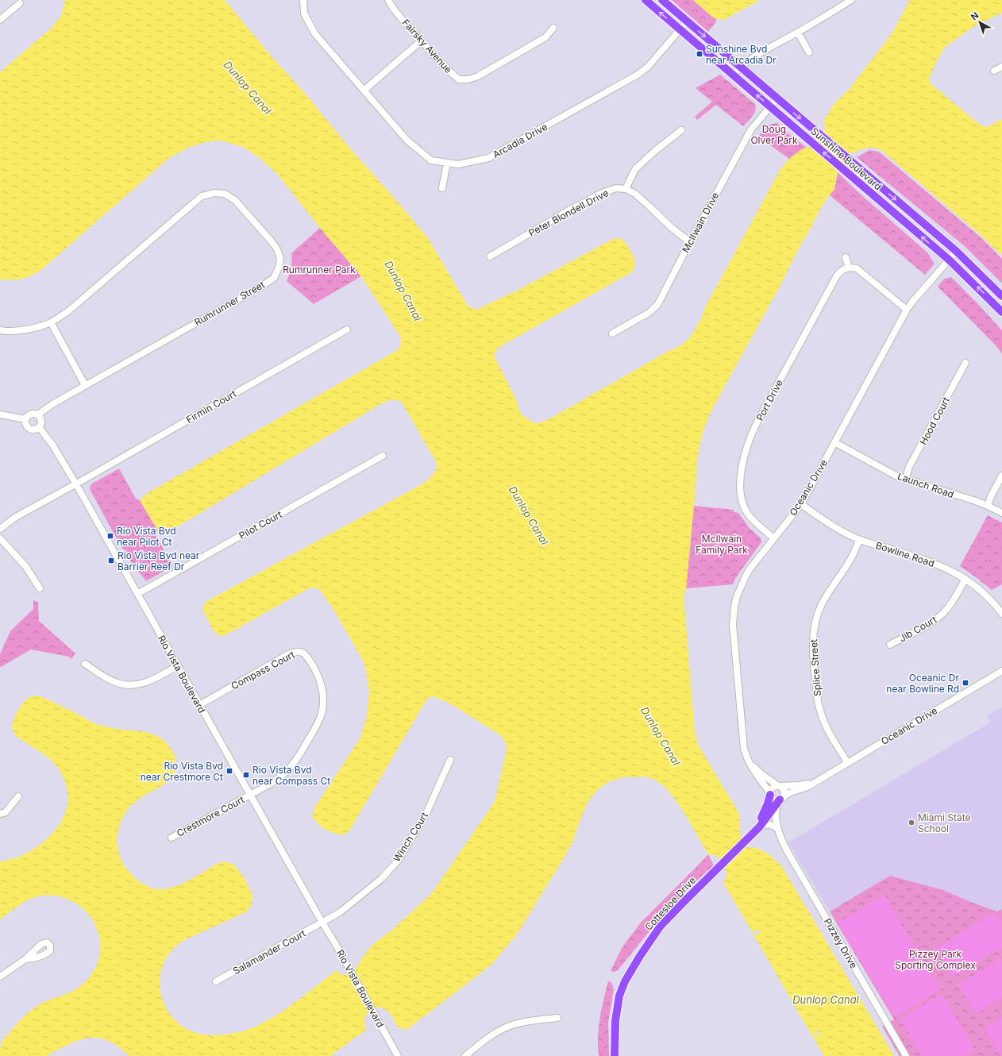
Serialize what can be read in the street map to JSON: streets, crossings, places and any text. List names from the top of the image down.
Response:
{
  "streets": {
    "main road": ["Sunshine Boulevard", "Cottesloe Drive"],
    "street": [
      "Fairsky Avenue",
      "Arcadia Drive",
      "Peter Blondell Drive",
      "McIIwain Drive",
      "Rumrunner Street",
      "Port Drive",
      "Firmin Court",
      "Hood Court",
      "Launch Road",
      "Oceanic Drive",
      "Pilot Court",
      "Bowline Road",
      "Jib Court",
      "Splice Street",
      "Compass Court",
      "Rio Vista Boulevard",
      "Crestmore Court",
      "Winch Court",
      "Pizzey Drive",
      "Salamander Court"
    ]
  },
  "crossings": [
    ["Arcadia Drive", "Sunshine Boulevard"],
    ["Sunshine Boulevard", "McIIwain Drive"],
    ["Sunshine Boulevard", "Oceanic Drive"],
    ["Rumrunner Street", "Rio Vista Boulevard"],
    ["Port Drive", "Oceanic Drive"],
    ["Firmin Court", "Rio Vista Boulevard"],
    ["Hood Court", "Launch Road"],
    ["Launch Road", "Oceanic Drive"],
    ["Oceanic Drive", "Bowline Road"],
    ["Oceanic Drive", "Splice Street"],
    ["Oceanic Drive", "Cottesloe Drive"],
    ["Oceanic Drive", "Pizzey Drive"],
    ["Pilot Court", "Rio Vista Boulevard"],
    ["Bowline Road", "Jib Court"],
    ["Bowline Road", "Splice Street"],
    ["Compass Court", "Rio Vista Boulevard"],
    ["Compass Court", "Crestmore Court"],
    ["Rio Vista Boulevard", "Crestmore Court"],
    ["Rio Vista Boulevard", "Winch Court"],
    ["Rio Vista Boulevard", "Salamander Court"],
    ["Winch Court", "Salamander Court"],
    ["Cottesloe Drive", "Pizzey Drive"]
  ],
  "water": ["Dunlop Canal"],
  "parks": [
    "Doug Olver Park",
    "Rumrunner Park",
    "McIlwain Family Park",
    "Pizzey Park Sporting Complex"
  ],
  "places": {
    "transit": [
      "Sunshine Bvd near Arcadia Dr",
      "Rio Vista Bvd near Pilot Ct",
      "Rio Vista Bvd near Barrier Reef Dr",
      "Oceanic Dr near Bowline Rd",
      "Rio Vista Bvd near Crestmore Ct",
      "Rio Vista Bvd near Compass Ct"
    ],
    "other": ["Miami State School"]
  },
  "north": "top left"
}
